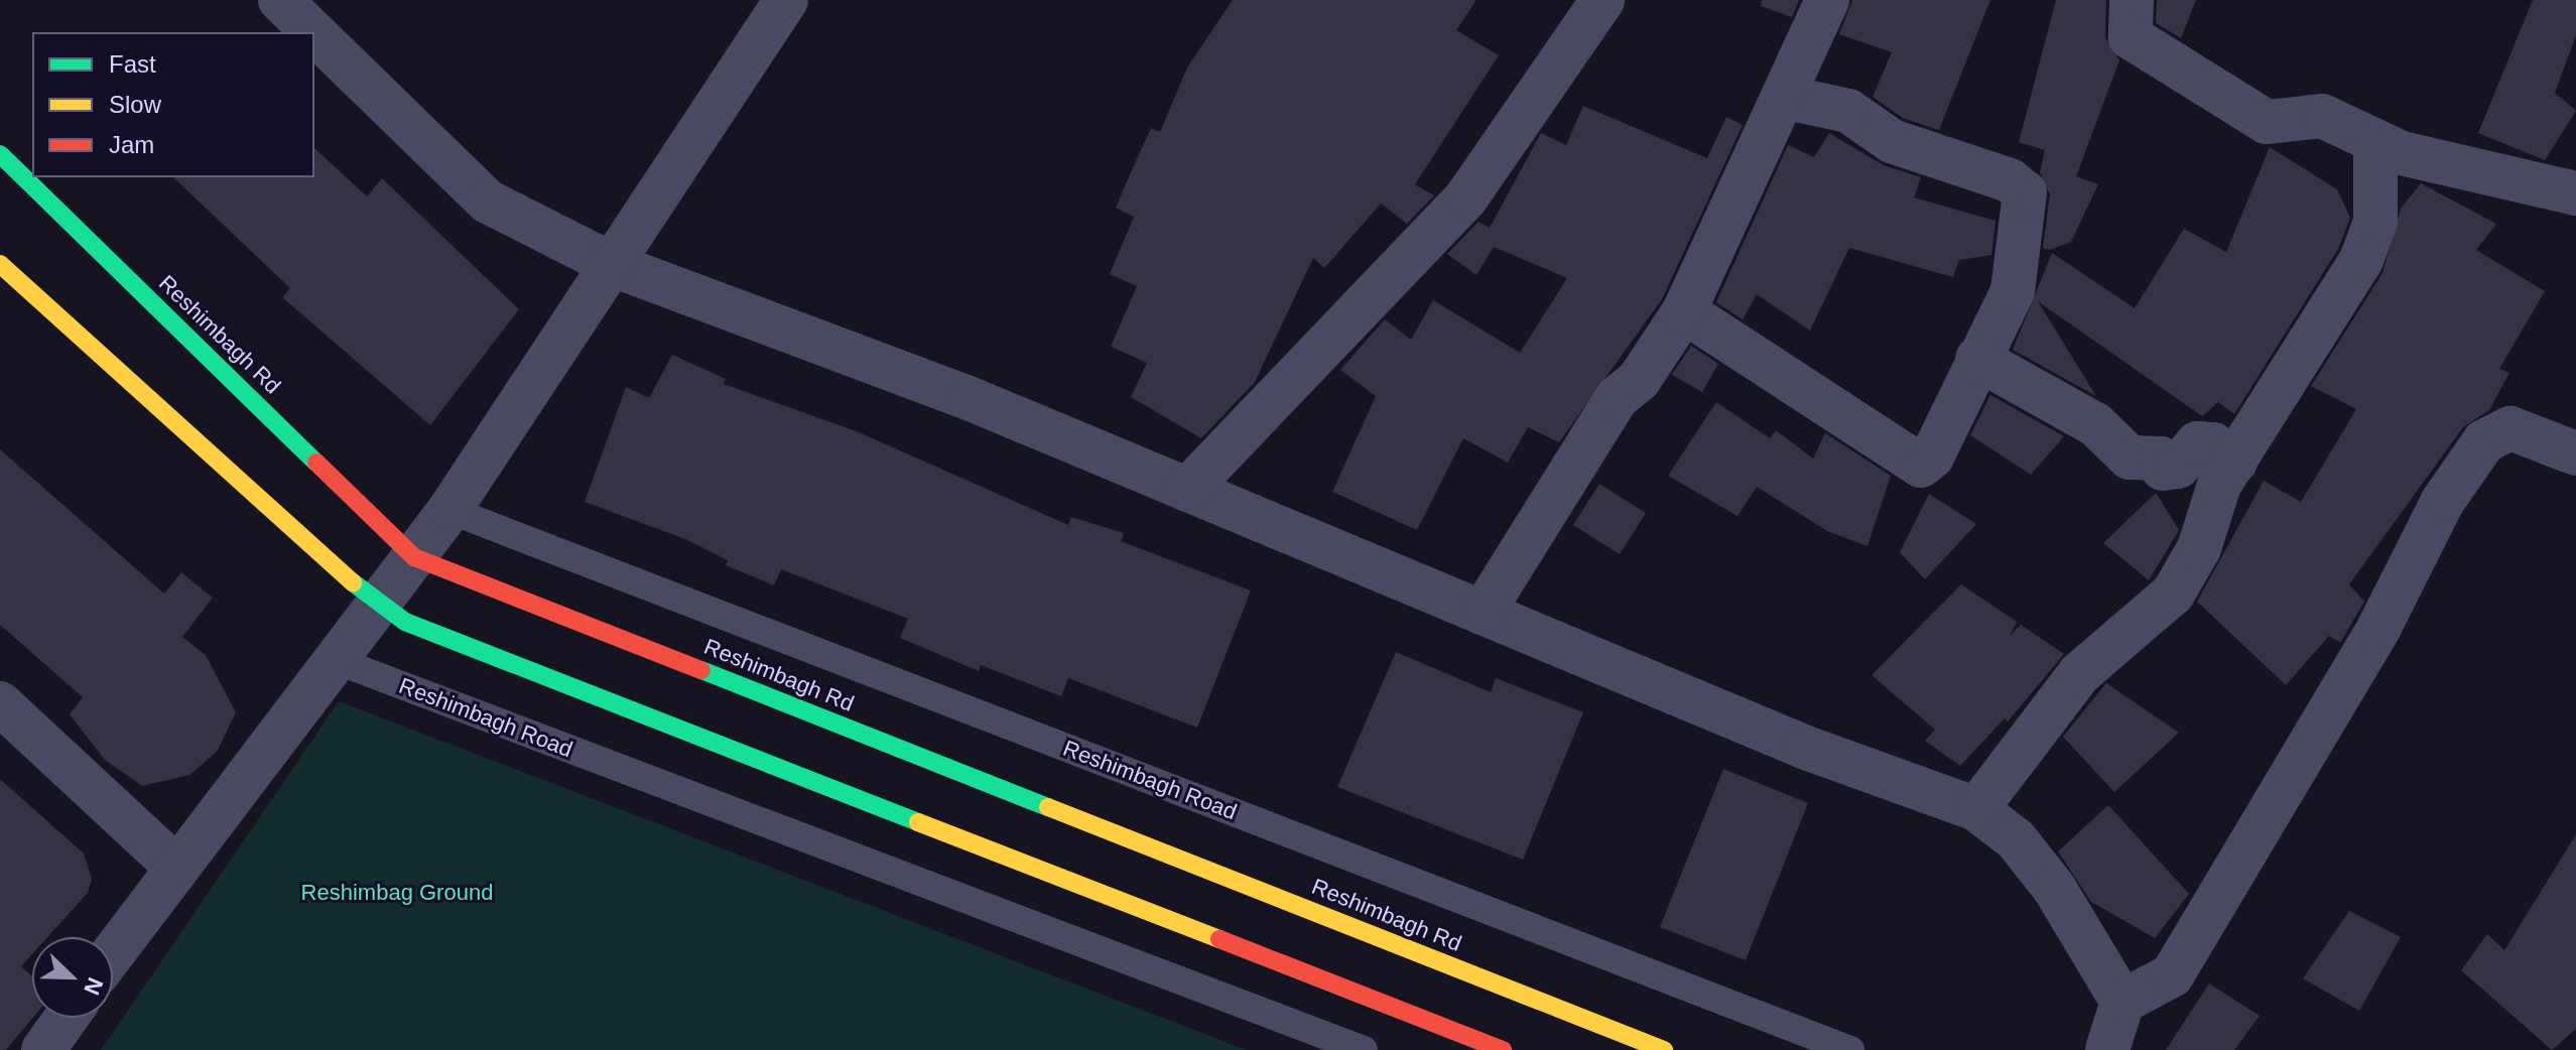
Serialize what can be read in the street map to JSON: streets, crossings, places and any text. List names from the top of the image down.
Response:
{
  "streets": {
    "main road": ["Reshimbagh Rd"],
    "lane": ["Reshimbagh Road"]
  },
  "parks": ["Reshimbag Ground"],
  "legend": ["Fast", "Slow", "Jam"],
  "north": "bottom right"
}
